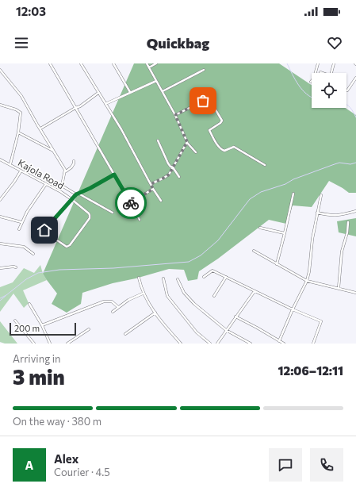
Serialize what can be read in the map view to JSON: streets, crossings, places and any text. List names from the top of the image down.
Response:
{
  "streets": {
    "street": ["Kajola Road"]
  },
  "scale_bar": "200 m",
  "page": {
    "status": "12:03",
    "header": "Quickbag",
    "scale": "200 m",
    "heading": ["3 min", "Arriving in", "12:06–12:11"],
    "panel": ["Alex", "Courier · 4.5"],
    "bar": "On the way · 380 m",
    "round": "A"
  }
}
